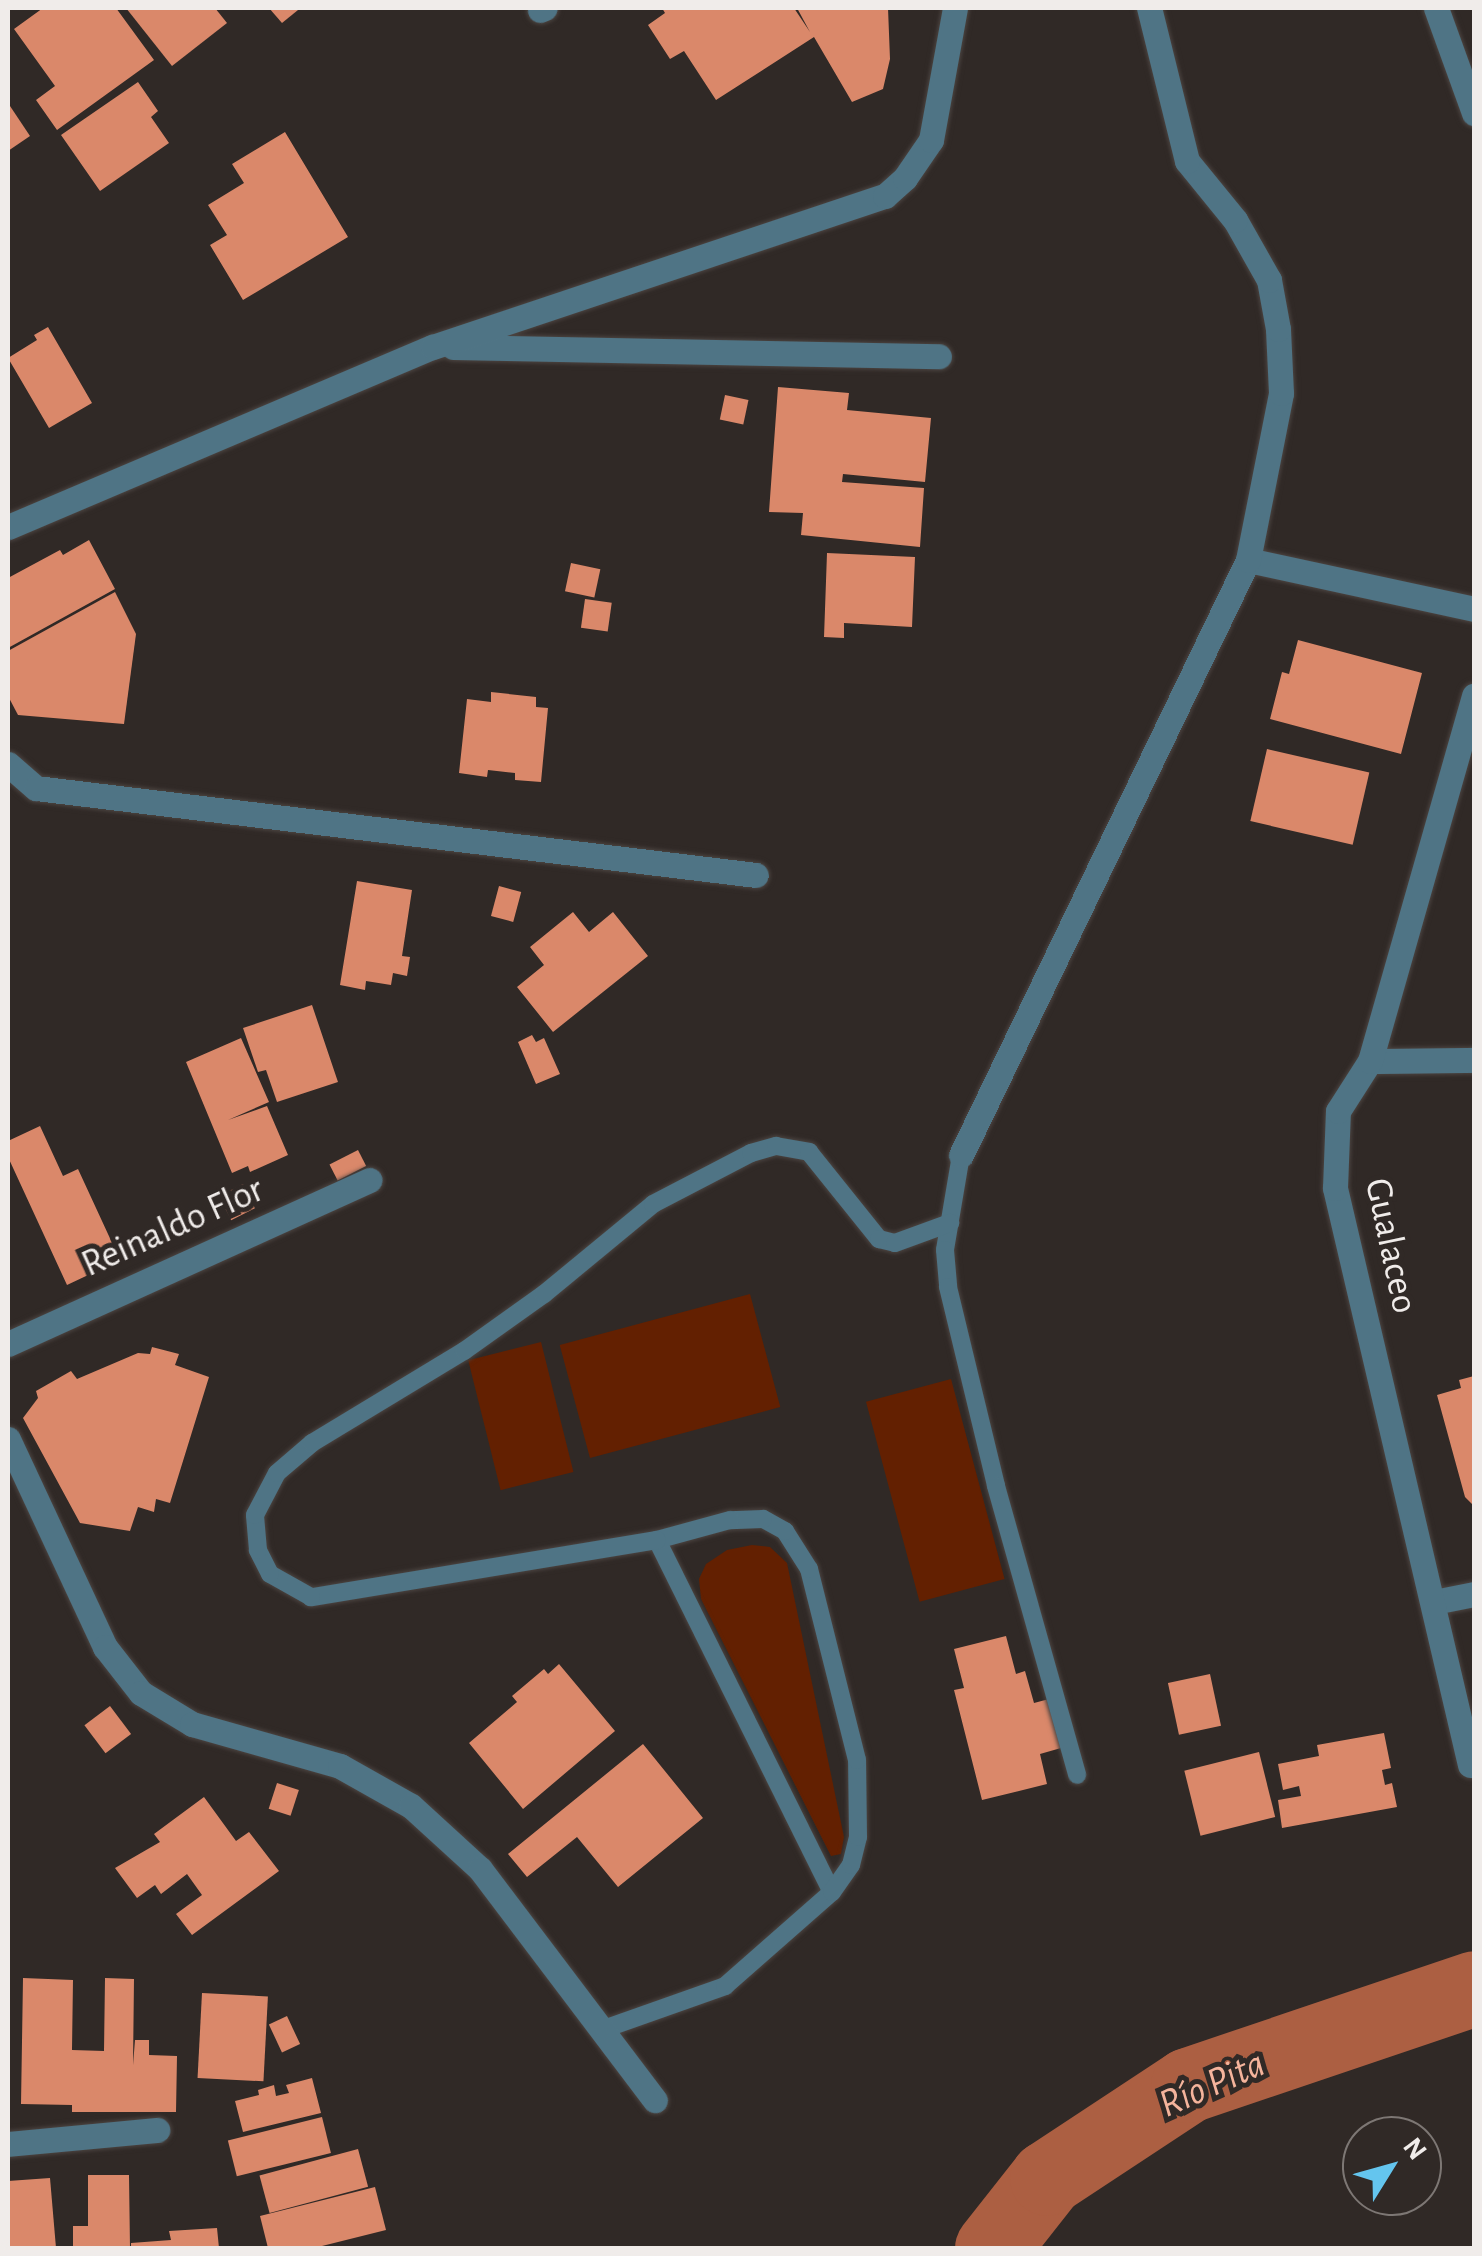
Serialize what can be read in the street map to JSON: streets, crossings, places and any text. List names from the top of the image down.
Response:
{
  "streets": {
    "street": ["Reinaldo Flor", "Gualaceo"]
  },
  "water": ["Río Pita"],
  "north": "top right"
}
